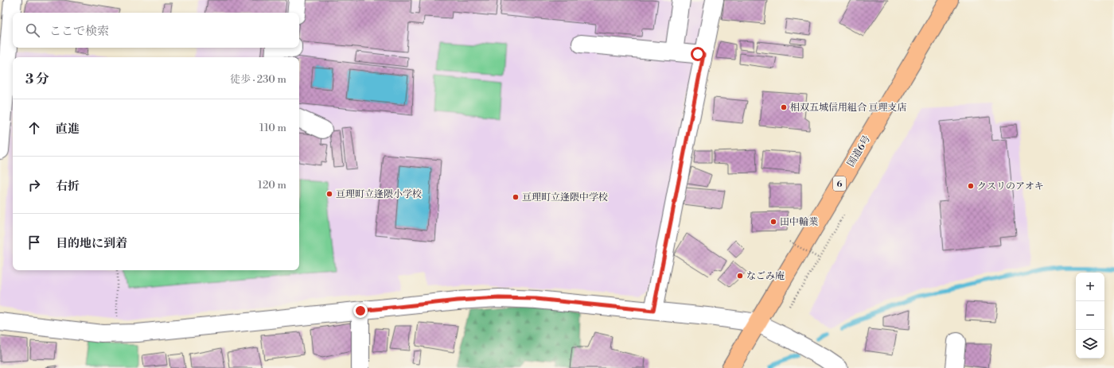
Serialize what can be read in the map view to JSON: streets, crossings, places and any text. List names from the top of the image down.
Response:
{
  "streets": {
    "highway": ["国道6号", "6"]
  },
  "places": [
    "相双五城信用組合 亘理支店",
    "クスリのアオキ",
    "亘理町立逢隈小学校",
    "亘理町立逢隈中学校",
    "田中輪業",
    "なごみ庵"
  ],
  "page": {
    "search": "ここで検索",
    "heading": ["3 分", "徒歩 · 230 m"],
    "list": [
      ["直進", "110 m"],
      ["右折", "120 m"],
      "目的地に到着"
    ],
    "map_buttons": ["+", "−"]
  }
}
